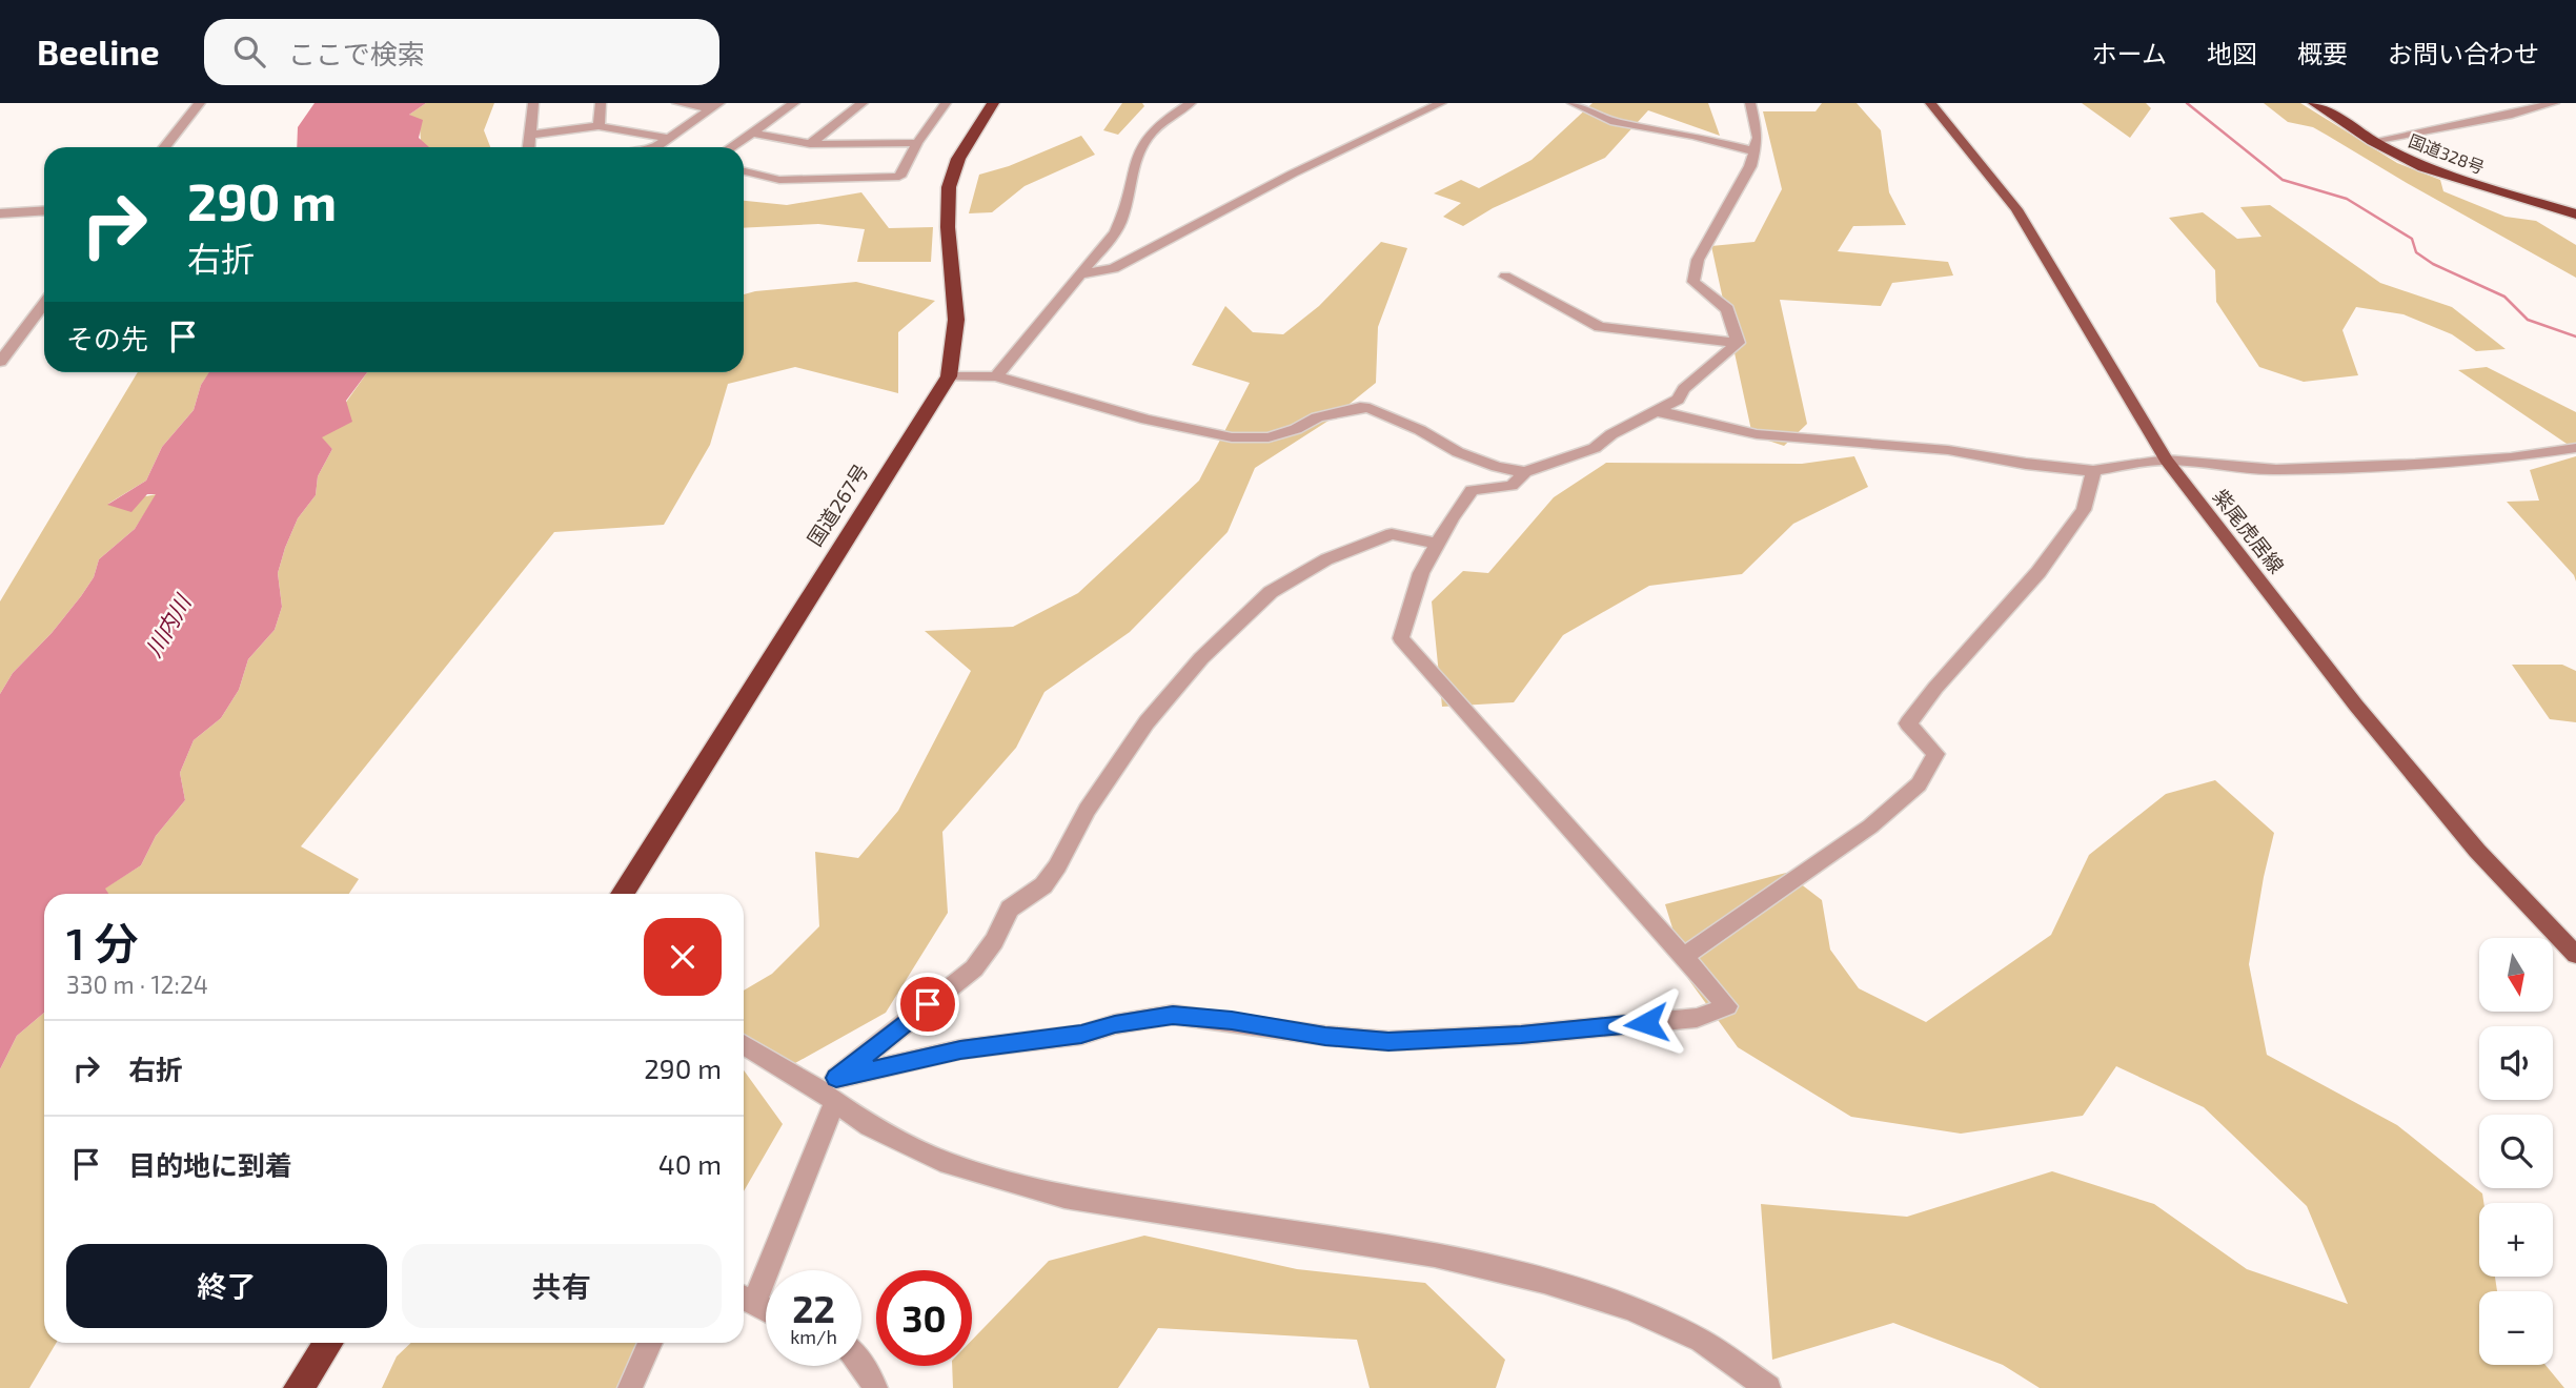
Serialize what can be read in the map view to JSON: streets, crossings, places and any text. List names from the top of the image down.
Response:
{
  "streets": {
    "highway": ["国道328号", "国道267号"],
    "main road": ["紫尾虎居線"]
  },
  "water": ["川内川"],
  "north": "bottom",
  "page": {
    "header": "Beeline",
    "search": "ここで検索",
    "nav": [
      "ホーム",
      "地図",
      "概要",
      "お問い合わせ"
    ],
    "turn": ["290 m", "右折"],
    "then": "その先",
    "heading": ["1 分", "330 m · 12:24"],
    "map_buttons": ["+", "−"],
    "list": [
      {
        "name": "右折",
        "value": "290 m"
      },
      {
        "name": "目的地に到着",
        "value": "40 m"
      }
    ],
    "buttons": ["終了", "共有"],
    "speed": "22 km/h",
    "limit": "30"
  }
}
